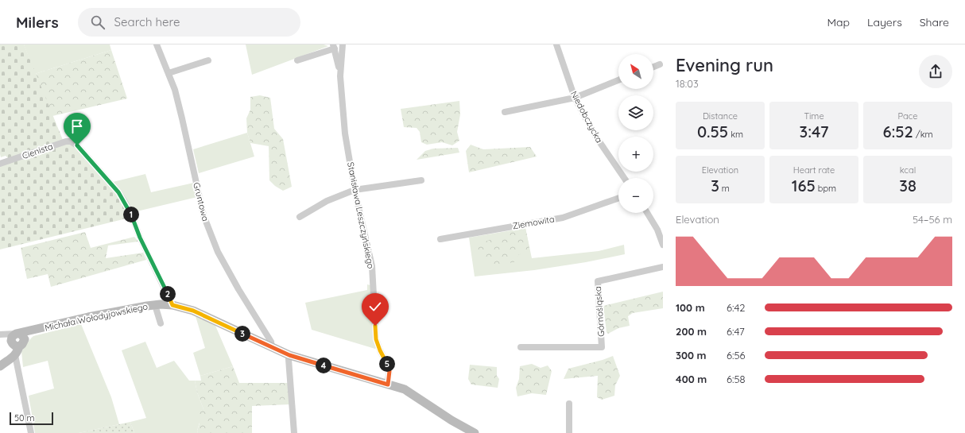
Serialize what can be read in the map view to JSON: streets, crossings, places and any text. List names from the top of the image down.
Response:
{
  "streets": {
    "street": [
      "Niedobczycka",
      "Cienista",
      "Gruntowa",
      "Stanisława Leszczyńskiego",
      "Ziemowita",
      "Górnośląska",
      "Michała Wołodyjowskiego"
    ]
  },
  "crossings": [
    ["Cienista", "Michała Wołodyjowskiego"],
    ["Gruntowa", "Michała Wołodyjowskiego"],
    ["Stanisława Leszczyńskiego", "Michała Wołodyjowskiego"]
  ],
  "scale_bar": "50 m",
  "north": "top left",
  "page": {
    "header": "Milers",
    "search": "Search here",
    "nav": ["Map", "Layers", "Share"],
    "heading": ["Evening run", "18:03"],
    "map_buttons": ["+", "−"],
    "stats": [
      ["Distance", "0.55 km"],
      ["Time", "3:47"],
      ["Pace", "6:52 /km"],
      ["Elevation", "3 m"],
      ["Heart rate", "165 bpm"],
      ["kcal", "38"]
    ],
    "pins": [
      "1",
      "2",
      "3",
      "5",
      "4"
    ],
    "chart": ["Elevation", "54–56 m"],
    "list": [
      {
        "name": "100 m",
        "note": "6:42"
      },
      {
        "name": "200 m",
        "note": "6:47"
      },
      {
        "name": "300 m",
        "note": "6:56"
      },
      {
        "name": "400 m",
        "note": "6:58"
      }
    ],
    "scale": "50 m"
  }
}
